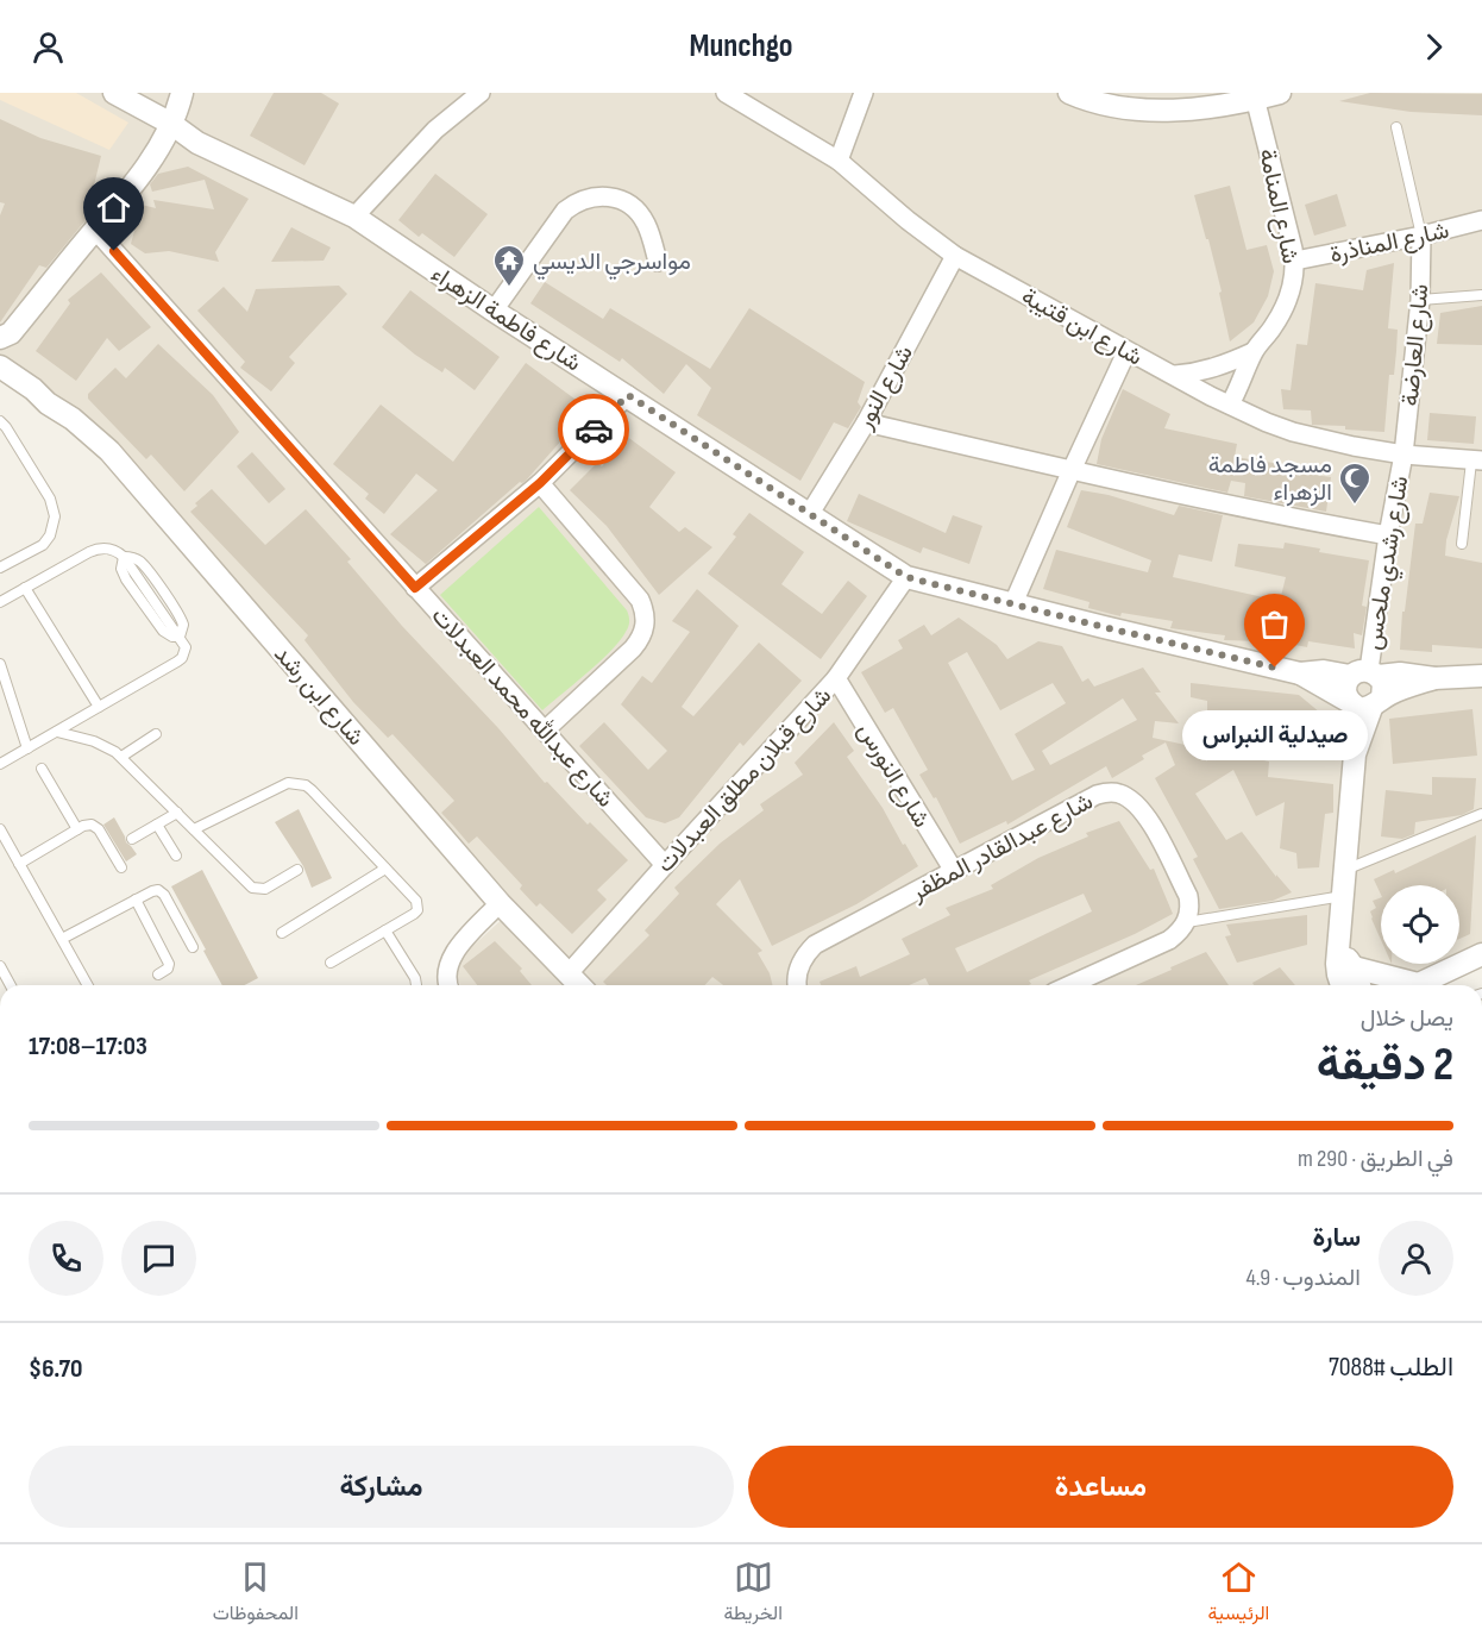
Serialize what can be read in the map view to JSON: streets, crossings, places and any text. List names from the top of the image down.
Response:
{
  "streets": {
    "street": [
      "شارع المنامة",
      "شارع المناذرة",
      "شارع فاطمة الزهراء",
      "شارع ابن قتيبة",
      "شارع العارضة",
      "شارع النور",
      "شارع رشدي ملحس",
      "شارع ابن رشد",
      "شارع عبدالله محمد العبدلات",
      "شارع النورس",
      "شارع قبلان مطلق العبدلات",
      "شارع عبدالقادر المظفر"
    ]
  },
  "crossings": [
    ["شارع المنامة", "شارع المناذرة"],
    ["شارع المنامة", "شارع ابن قتيبة"],
    ["شارع المناذرة", "شارع العارضة"],
    ["شارع فاطمة الزهراء", "شارع النور"],
    ["شارع فاطمة الزهراء", "شارع رشدي ملحس"],
    ["شارع فاطمة الزهراء", "شارع قبلان مطلق العبدلات"],
    ["شارع ابن قتيبة", "شارع العارضة"],
    ["شارع ابن قتيبة", "شارع النور"],
    ["شارع ابن قتيبة", "شارع رشدي ملحس"],
    ["شارع العارضة", "شارع رشدي ملحس"],
    ["شارع ابن رشد", "شارع قبلان مطلق العبدلات"],
    ["شارع عبدالله محمد العبدلات", "شارع قبلان مطلق العبدلات"],
    ["شارع النورس", "شارع قبلان مطلق العبدلات"],
    ["شارع النورس", "شارع عبدالقادر المظفر"]
  ],
  "places": {
    "temple": ["مواسرجي الديسي"],
    "mosque": ["مسجد فاطمة الزهراء"],
    "other": ["صيدلية النبراس"]
  },
  "page": {
    "header": "Munchgo",
    "bubble": "صيدلية النبراس",
    "heading": ["2 دقيقة", "يصل خلال", "17:03–17:08"],
    "panel": [
      "سارة",
      "المندوب · 4.9",
      "الطلب #7088",
      "$6.70"
    ],
    "bar": "في الطريق · 290 m",
    "buttons": ["مساعدة", "مشاركة"],
    "tabs": ["الرئيسية", "الخريطة", "المحفوظات"]
  }
}
